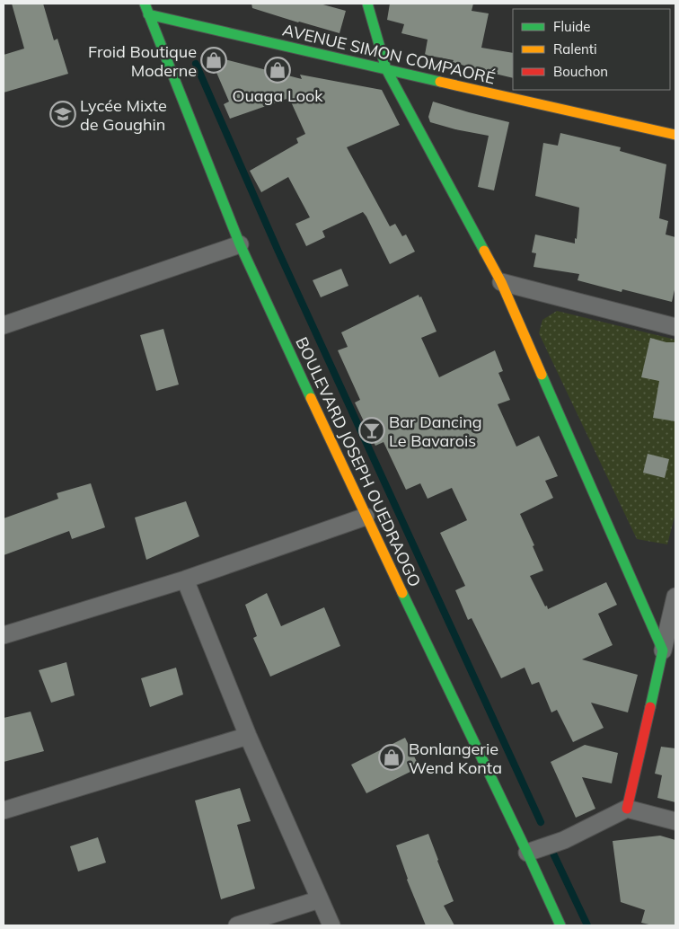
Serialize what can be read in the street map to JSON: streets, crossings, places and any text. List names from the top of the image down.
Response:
{
  "streets": {
    "street": ["AVENUE SIMON COMPAORÉ", "BOULEVARD JOSEPH OUEDRAOGO"]
  },
  "crossings": [
    ["AVENUE SIMON COMPAORÉ", "BOULEVARD JOSEPH OUEDRAOGO"]
  ],
  "places": {
    "shop": ["Froid Boutique Moderne", "Ouaga Look", "Bonlangerie Wend Konta"],
    "school or university": ["Lycée Mixte de Goughin"],
    "bar": ["Bar Dancing Le Bavarois"]
  },
  "legend": ["Fluide", "Ralenti", "Bouchon"]
}
